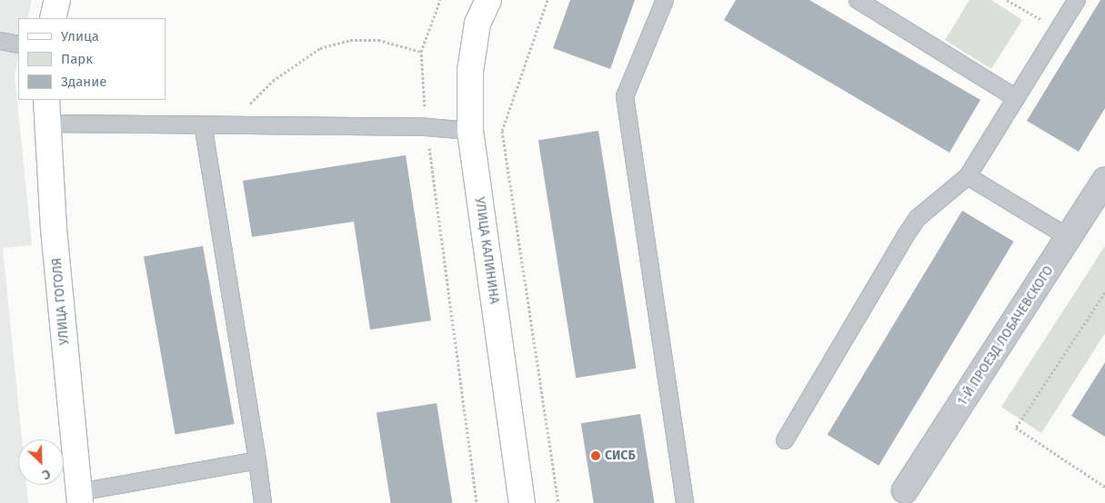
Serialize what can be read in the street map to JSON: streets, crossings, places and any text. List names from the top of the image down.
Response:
{
  "streets": {
    "main road": ["УЛИЦА КАЛИНИНА", "УЛИЦА ГОГОЛЯ"],
    "street": ["1-Й ПРОЕЗД ЛОБАЧЕВСКОГО"]
  },
  "places": ["СИСБ"],
  "legend": ["Улица", "Парк", "Здание"],
  "north": "bottom right"
}
